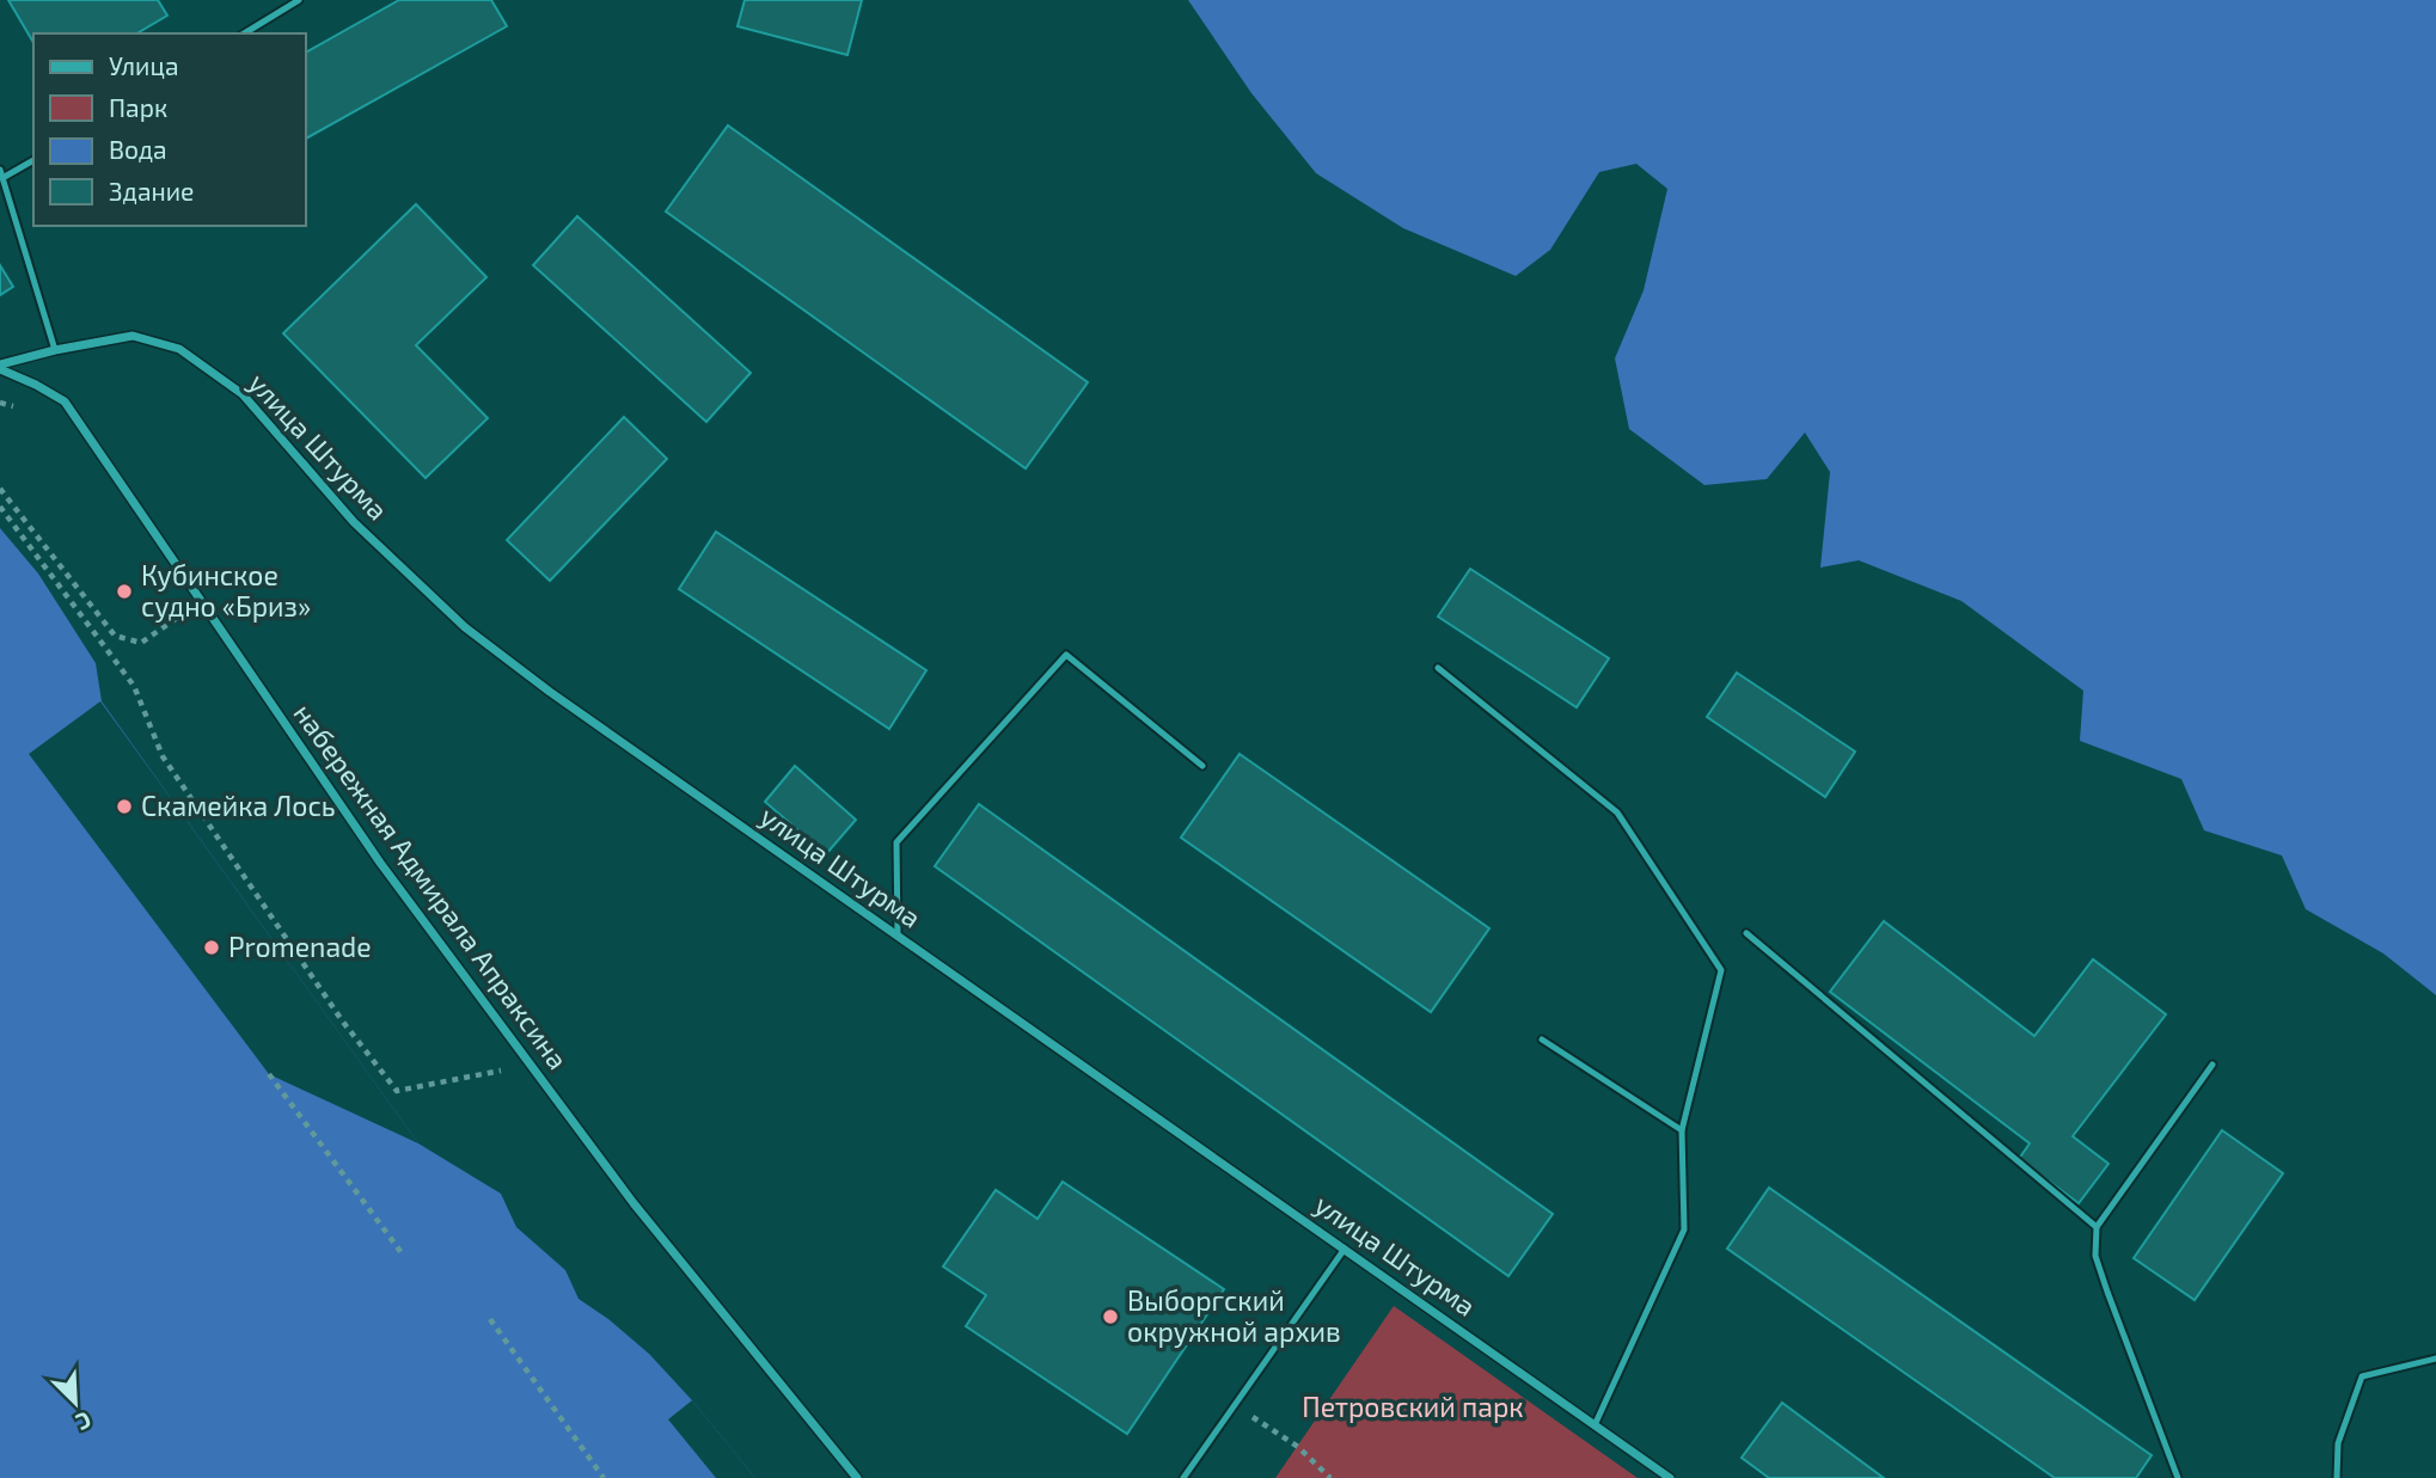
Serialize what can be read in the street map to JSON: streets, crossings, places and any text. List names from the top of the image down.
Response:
{
  "streets": {
    "street": ["улица Штурма", "набережная Адмирала Апраксина"]
  },
  "crossings": [
    ["улица Штурма", "набережная Адмирала Апраксина"]
  ],
  "parks": ["Петровский парк"],
  "places": [
    "Кубинское судно «Бриз»",
    "Скамейка Лось",
    "Promenade",
    "Выборгский окружной архив"
  ],
  "legend": [
    "Улица",
    "Парк",
    "Вода",
    "Здание"
  ],
  "north": "bottom right"
}
